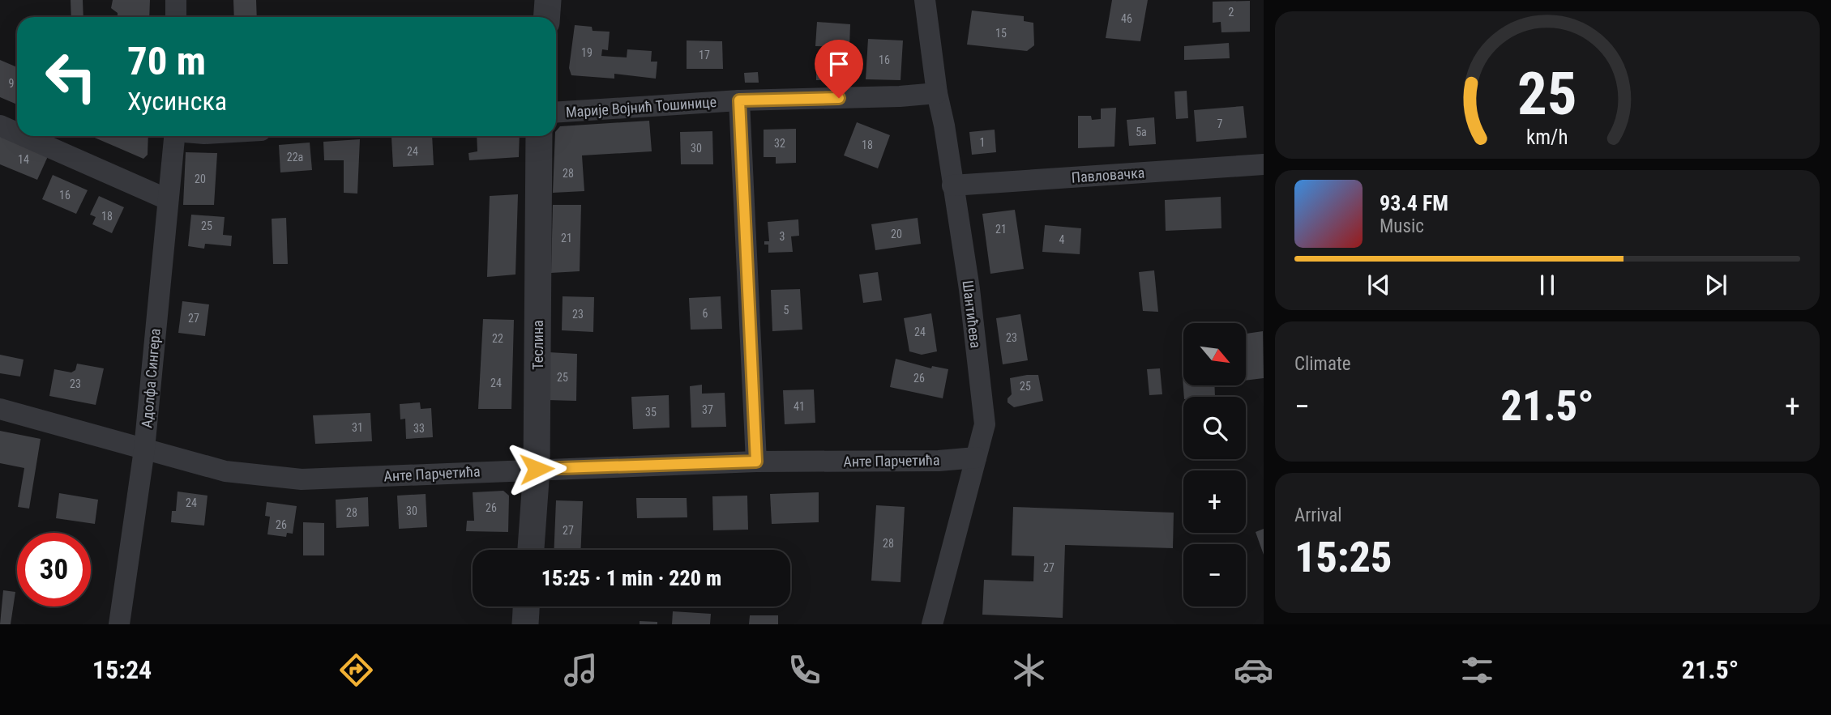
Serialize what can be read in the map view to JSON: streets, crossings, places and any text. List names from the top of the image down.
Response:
{
  "streets": {
    "street": [
      "Марије Војнић Тошинице",
      "Павловачка",
      "Шантићева",
      "Теслина",
      "Адолфа Сингера",
      "Анте Парчетића"
    ]
  },
  "crossings": [
    ["Марије Војнић Тошинице", "Шантићева"],
    ["Павловачка", "Шантићева"],
    ["Шантићева", "Анте Парчетића"],
    ["Теслина", "Анте Парчетића"],
    ["Адолфа Сингера", "Анте Парчетића"]
  ],
  "house_numbers": [
    "2",
    "46",
    "15",
    "19",
    "17",
    "16",
    "9",
    "7",
    "5a",
    "1",
    "32",
    "18",
    "30",
    "24",
    "22a",
    "14",
    "28",
    "20",
    "16",
    "18",
    "25",
    "21",
    "20",
    "3",
    "21",
    "4",
    "5",
    "6",
    "23",
    "27",
    "24",
    "23",
    "22",
    "25",
    "26",
    "24",
    "23",
    "25",
    "41",
    "37",
    "35",
    "31",
    "33",
    "24",
    "26",
    "30",
    "28",
    "26",
    "27",
    "28",
    "27"
  ],
  "north": "bottom right",
  "page": {
    "turn": ["70 m", "Хусинска"],
    "song": ["93.4 FM", "Music"],
    "tile": [
      "Climate",
      ["Arrival", "15:25"]
    ],
    "map_buttons": ["+", "−"],
    "heat": ["−", "21.5°", "+"],
    "limit": "30",
    "trip": "15:25 · 1 min · 220 m",
    "tabs": ["15:24", "21.5°"],
    "gauge": ["25", "km/h"]
  }
}
